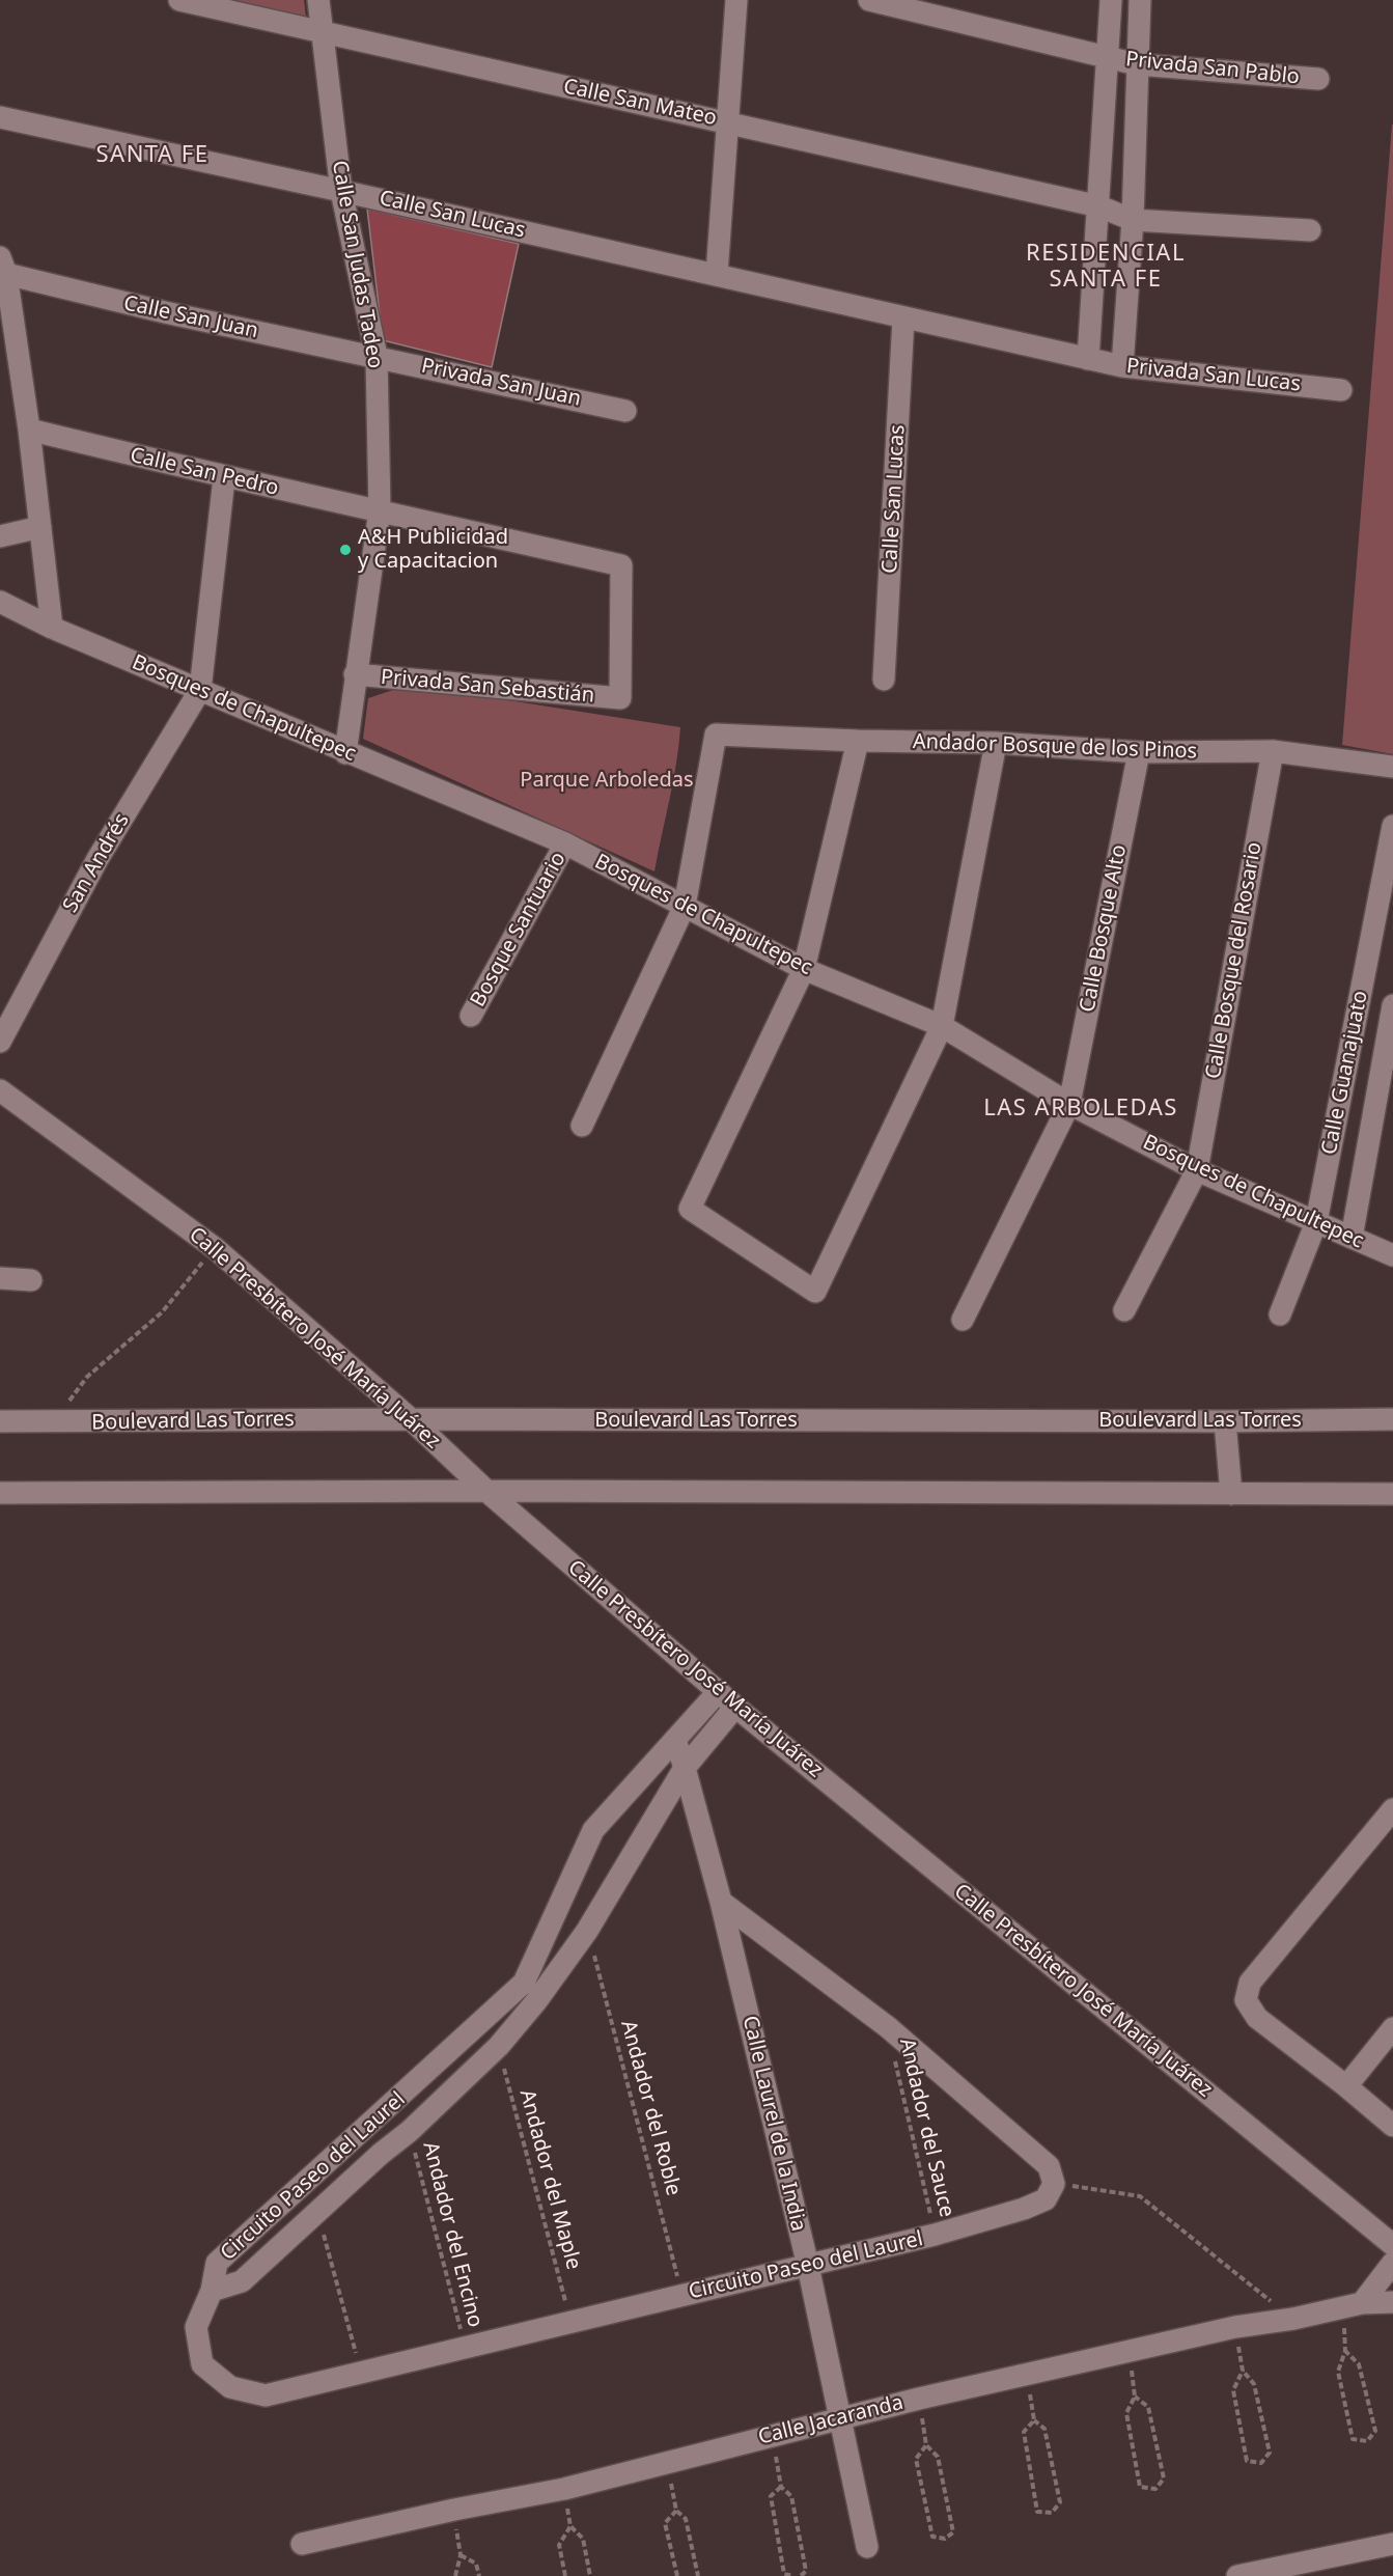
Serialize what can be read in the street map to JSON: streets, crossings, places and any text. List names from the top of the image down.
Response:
{
  "streets": {
    "street": [
      "Privada San Pablo",
      "Calle San Mateo",
      "Calle San Lucas",
      "Calle San Judas Tadeo",
      "Calle San Juan",
      "Privada San Lucas",
      "Privada San Juan",
      "Calle San Pedro",
      "Privada San Sebastián",
      "Bosques de Chapultepec",
      "Andador Bosque de los Pinos",
      "San Andrés",
      "Calle Bosque Alto",
      "Bosque Santuario",
      "Calle Bosque del Rosario",
      "Calle Guanajuato",
      "Calle Presbítero José María Juárez",
      "Boulevard Las Torres",
      "Calle Laurel de la India",
      "Circuito Paseo del Laurel",
      "Calle Jacaranda"
    ],
    "path": [
      "Andador del Roble",
      "Andador del Sauce",
      "Andador del Maple",
      "Andador del Encino"
    ]
  },
  "crossings": [
    ["Calle San Mateo", "Calle San Judas Tadeo"],
    ["Calle San Lucas", "Calle San Judas Tadeo"],
    ["Calle San Lucas", "Privada San Lucas"],
    ["Calle San Judas Tadeo", "Calle San Juan"],
    ["Calle San Judas Tadeo", "Privada San Juan"],
    ["Calle San Judas Tadeo", "Calle San Pedro"],
    ["Calle San Judas Tadeo", "Privada San Sebastián"],
    ["Calle San Judas Tadeo", "Bosques de Chapultepec"],
    ["Calle San Juan", "Privada San Juan"],
    ["Calle San Pedro", "Privada San Sebastián"],
    ["Bosques de Chapultepec", "Andador Bosque de los Pinos"],
    ["Bosques de Chapultepec", "San Andrés"],
    ["Bosques de Chapultepec", "Calle Bosque Alto"],
    ["Bosques de Chapultepec", "Bosque Santuario"],
    ["Bosques de Chapultepec", "Calle Bosque del Rosario"],
    ["Bosques de Chapultepec", "Calle Guanajuato"],
    ["Andador Bosque de los Pinos", "Calle Bosque Alto"],
    ["Andador Bosque de los Pinos", "Calle Bosque del Rosario"],
    ["Calle Presbítero José María Juárez", "Boulevard Las Torres"],
    ["Calle Presbítero José María Juárez", "Circuito Paseo del Laurel"],
    ["Andador del Roble", "Circuito Paseo del Laurel"],
    ["Calle Laurel de la India", "Circuito Paseo del Laurel"],
    ["Calle Laurel de la India", "Calle Jacaranda"],
    ["Andador del Sauce", "Circuito Paseo del Laurel"],
    ["Circuito Paseo del Laurel", "Andador del Maple"],
    ["Circuito Paseo del Laurel", "Andador del Encino"]
  ],
  "districts": ["SANTA FE", "RESIDENCIAL SANTA FE", "LAS ARBOLEDAS"],
  "parks": ["Parque Arboledas"],
  "places": ["A&H Publicidad y Capacitacion"]
}
